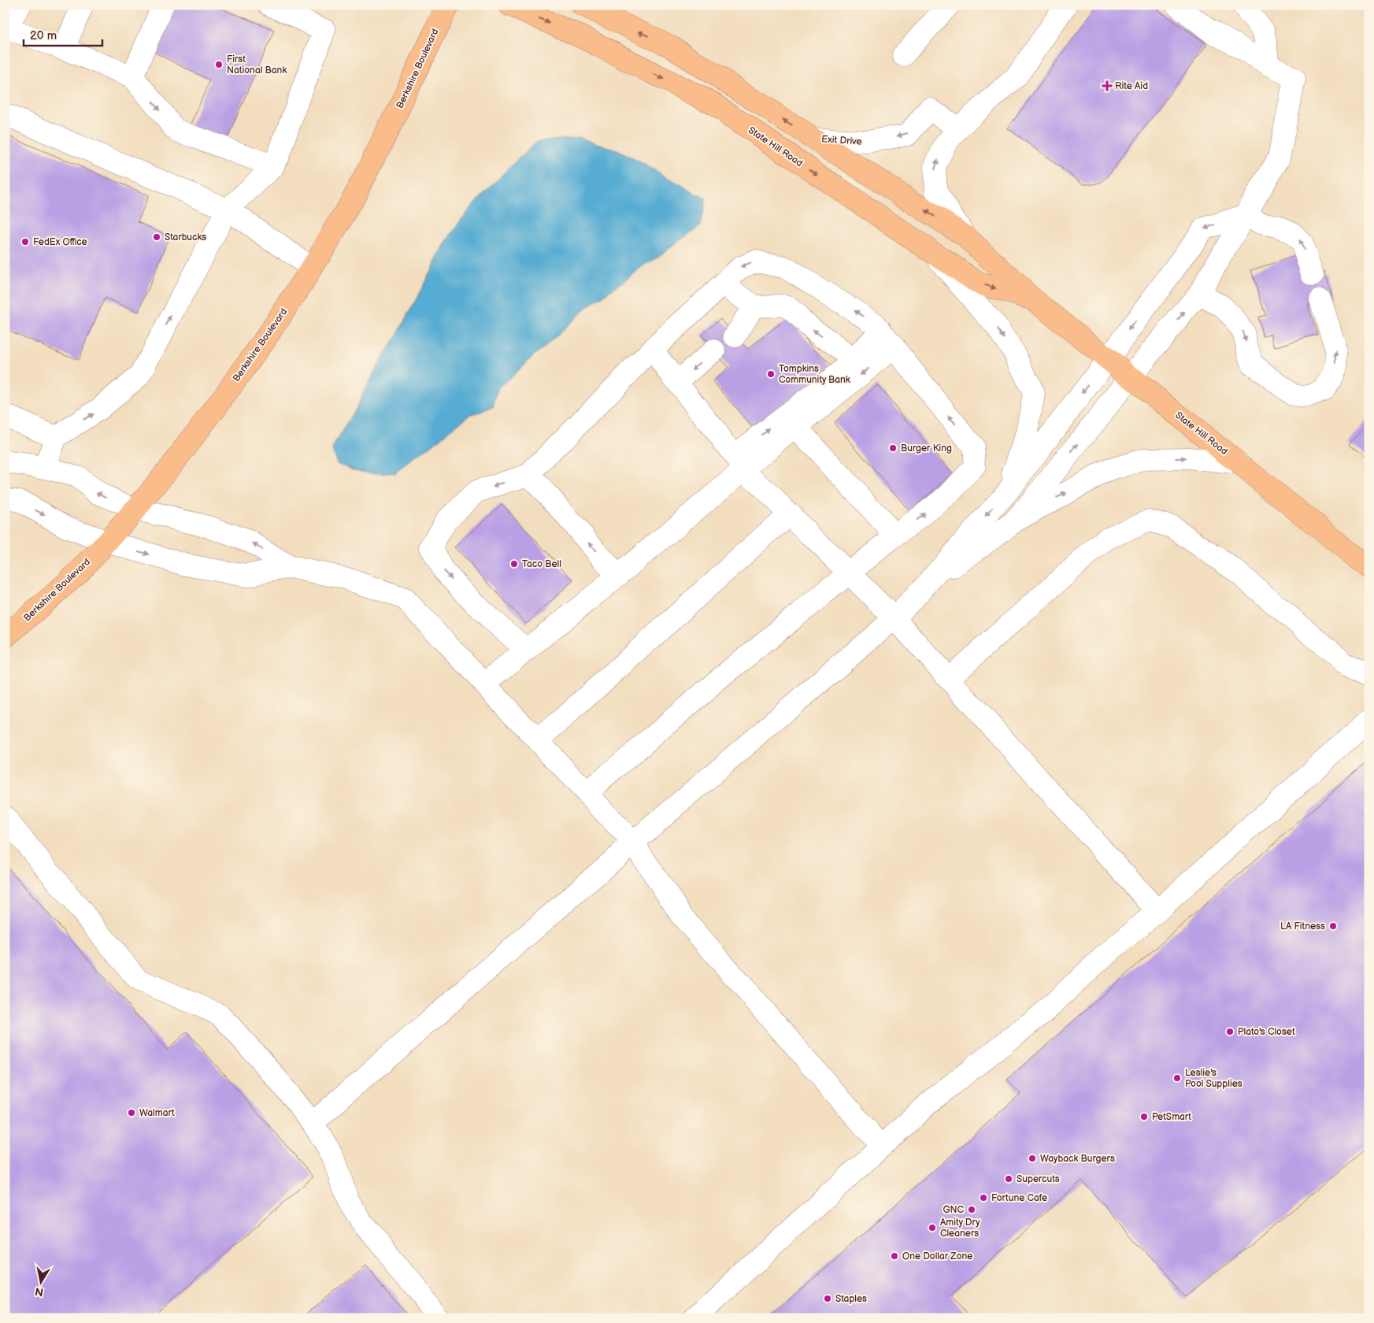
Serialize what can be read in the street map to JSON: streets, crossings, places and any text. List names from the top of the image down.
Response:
{
  "streets": {
    "main road": ["Berkshire Boulevard", "State Hill Road"],
    "lane": ["Exit Drive"]
  },
  "crossings": [
    ["Exit Drive", "State Hill Road"]
  ],
  "one_way": ["Exit Drive"],
  "places": {
    "other": [
      "First National Bank",
      "Starbucks",
      "FedEx Office",
      "Tompkins Community Bank",
      "Burger King",
      "Taco Bell",
      "LA Fitness",
      "Plato's Closet",
      "Leslie's Pool Supplies",
      "Walmart",
      "PetSmart",
      "Wayback Burgers",
      "Supercuts",
      "Fortune Cafe",
      "GNC",
      "Amity Dry Cleaners",
      "One Dollar Zone",
      "Staples"
    ],
    "health": ["Rite Aid"]
  },
  "scale_bar": "20 m",
  "north": "bottom"
}
